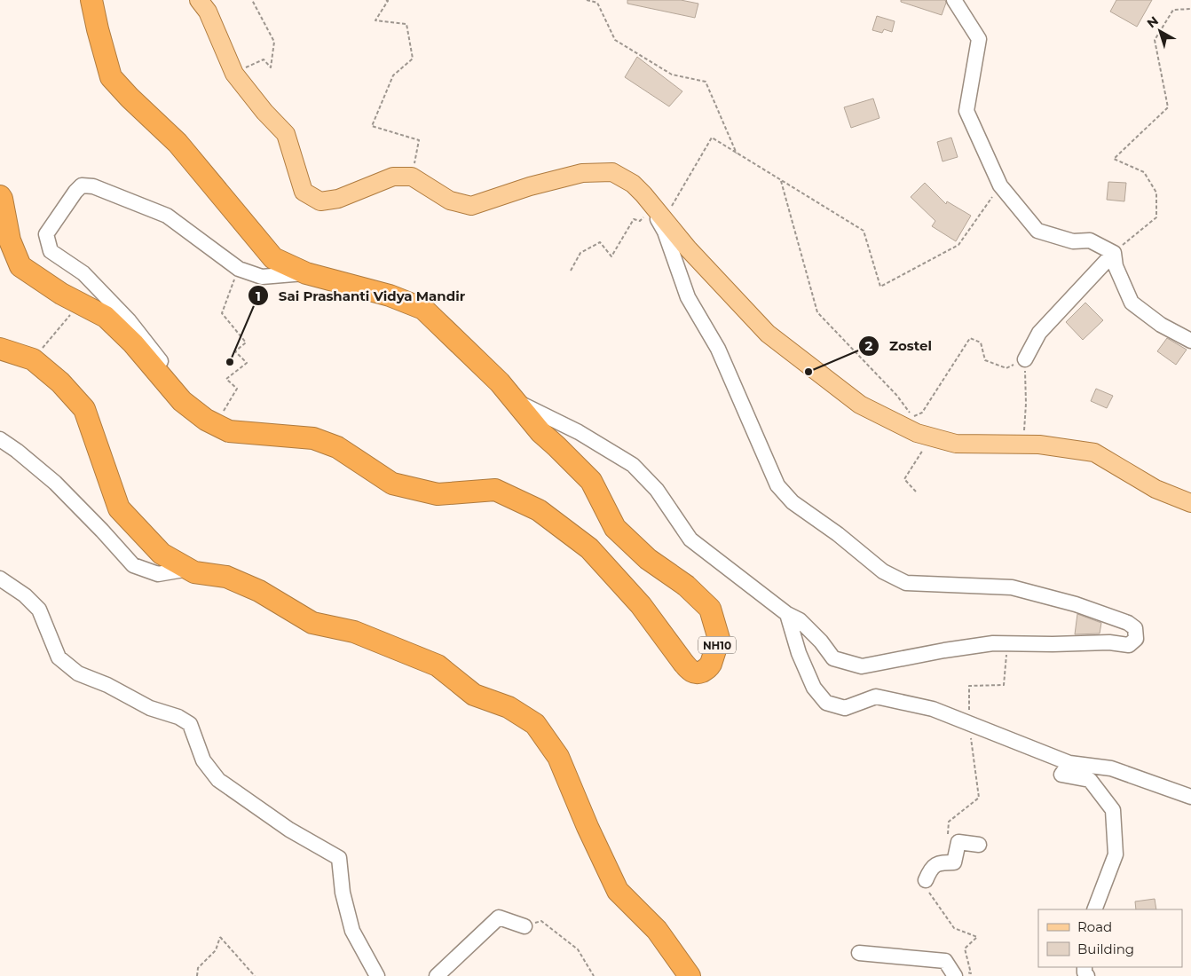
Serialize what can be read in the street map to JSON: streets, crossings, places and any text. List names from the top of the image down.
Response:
{
  "streets": {
    "highway": ["NH10"]
  },
  "places": ["Sai Prashanti Vidya Mandir", "Zostel"],
  "legend": ["Road", "Building"],
  "north": "top left"
}
